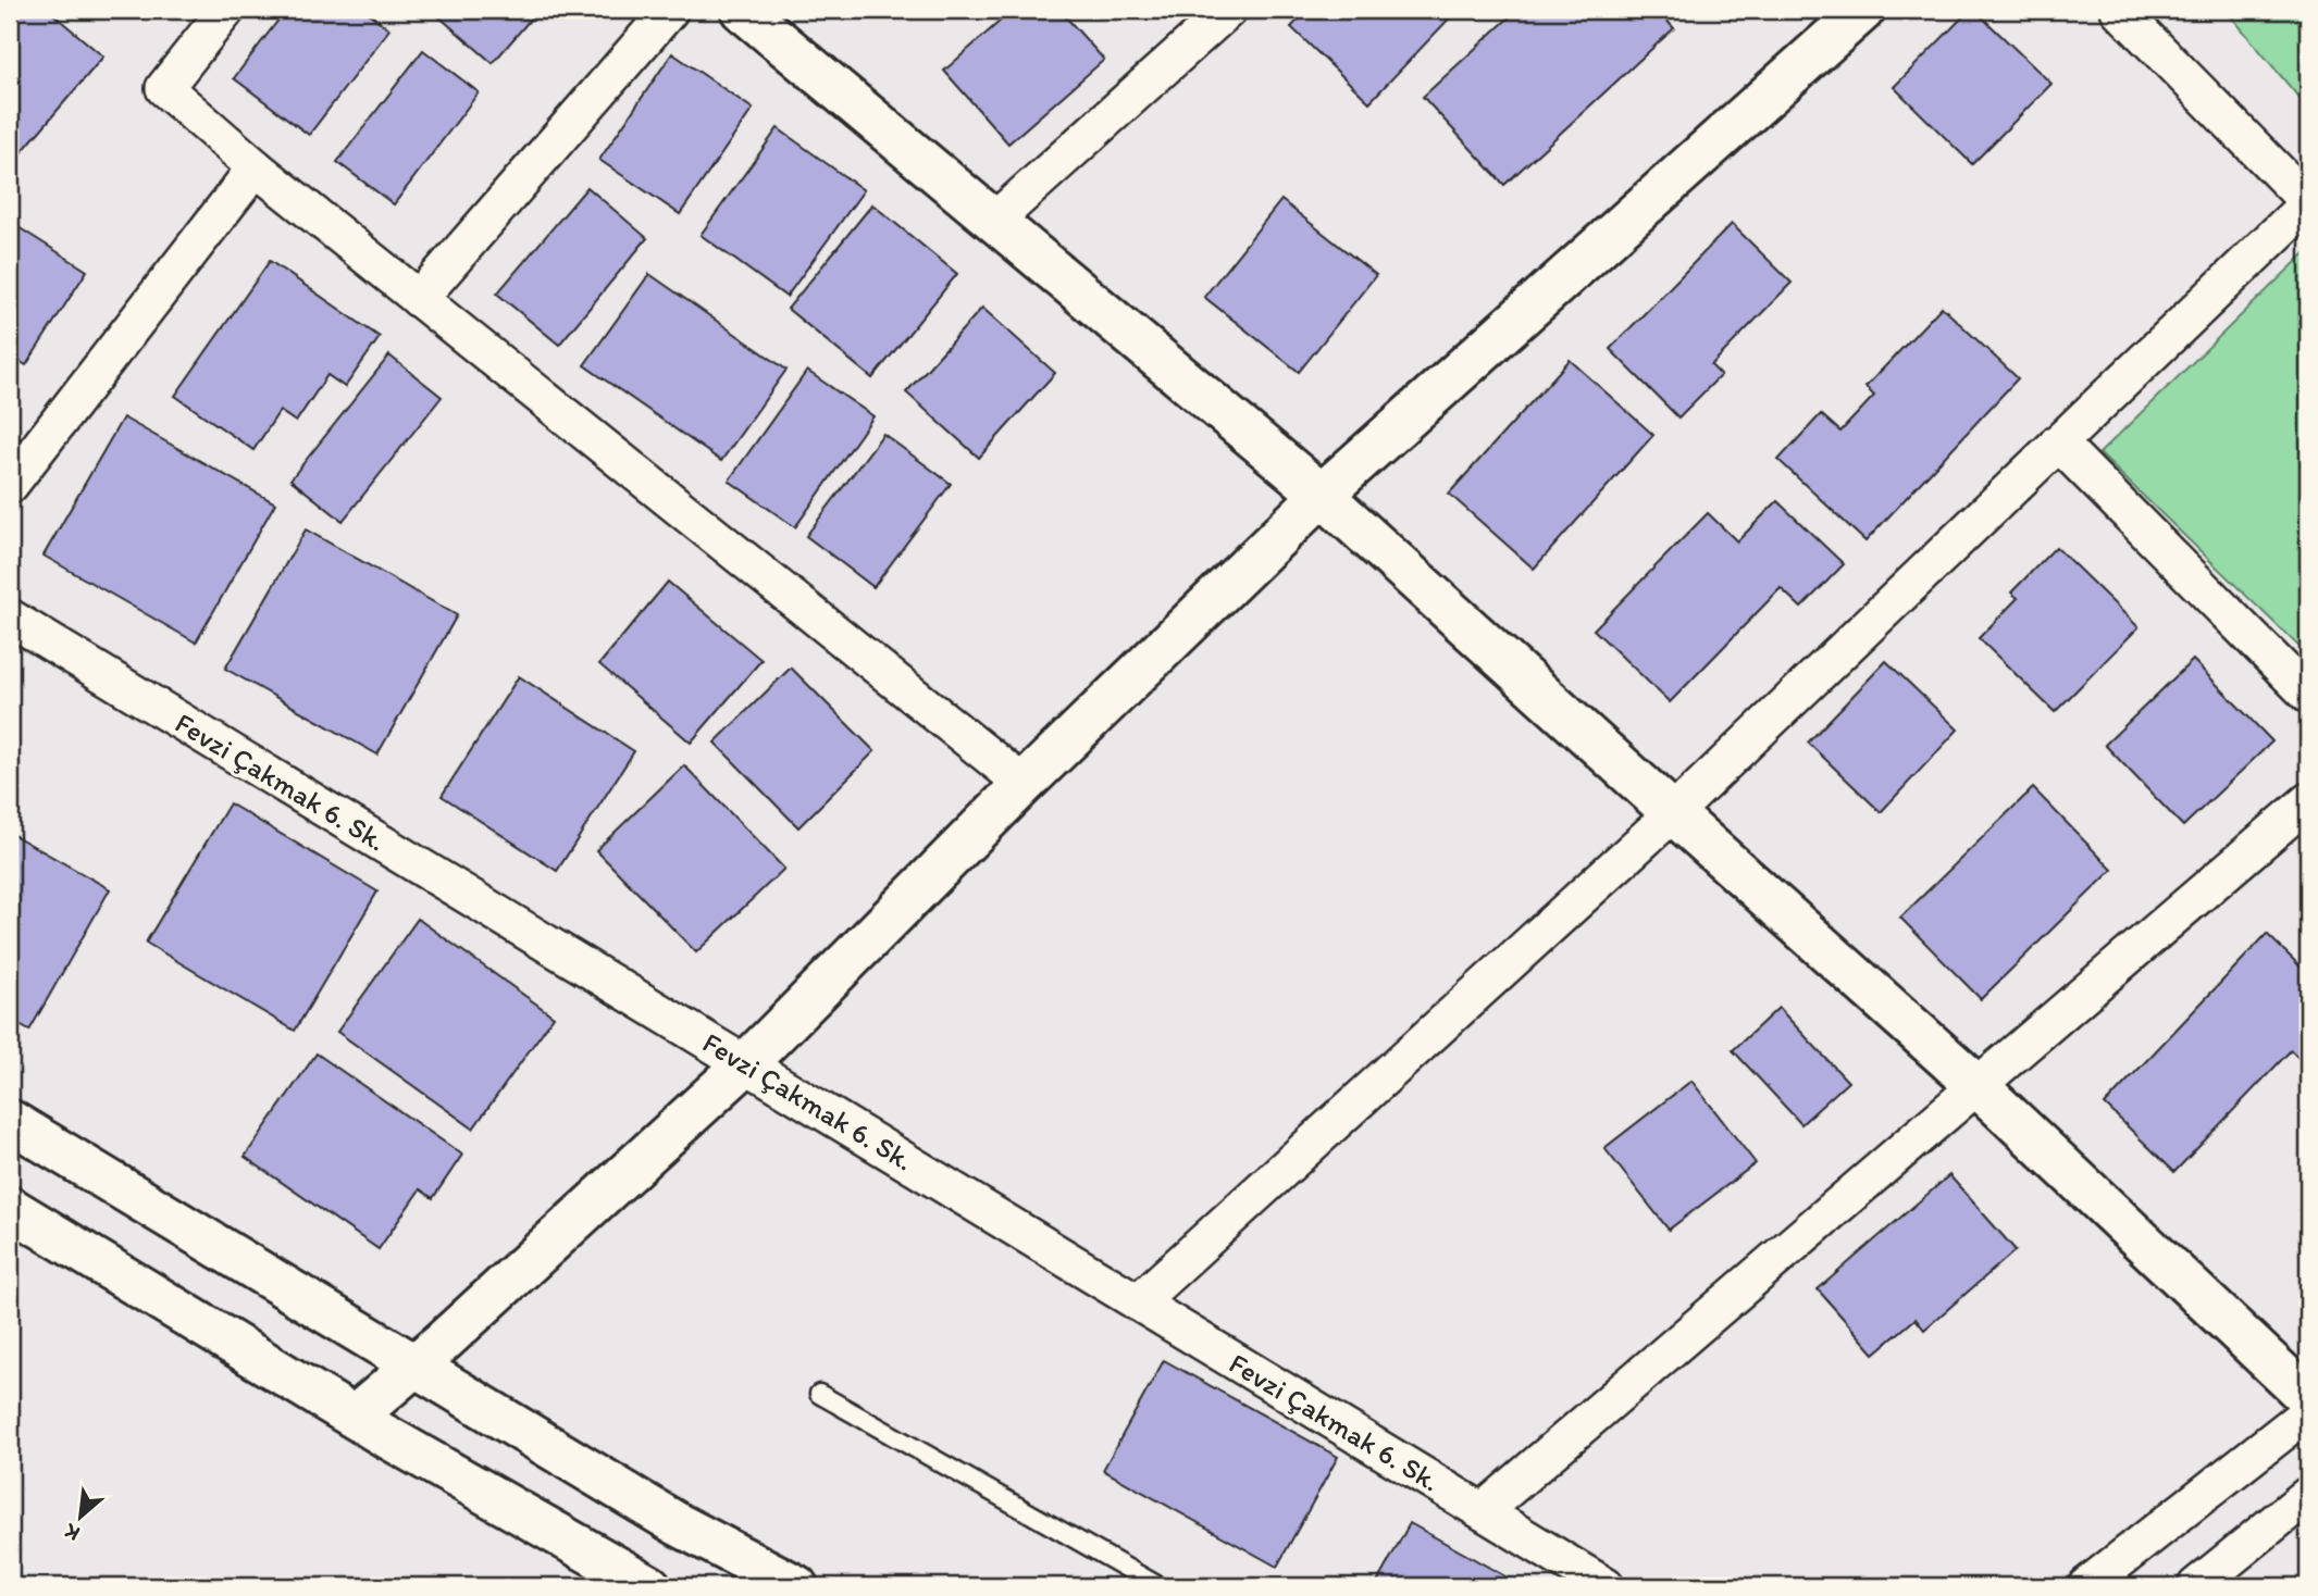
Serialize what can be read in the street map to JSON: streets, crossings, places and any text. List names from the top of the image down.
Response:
{
  "streets": {
    "street": ["Fevzi Çakmak 6. Sk."]
  },
  "north": "bottom left"
}
